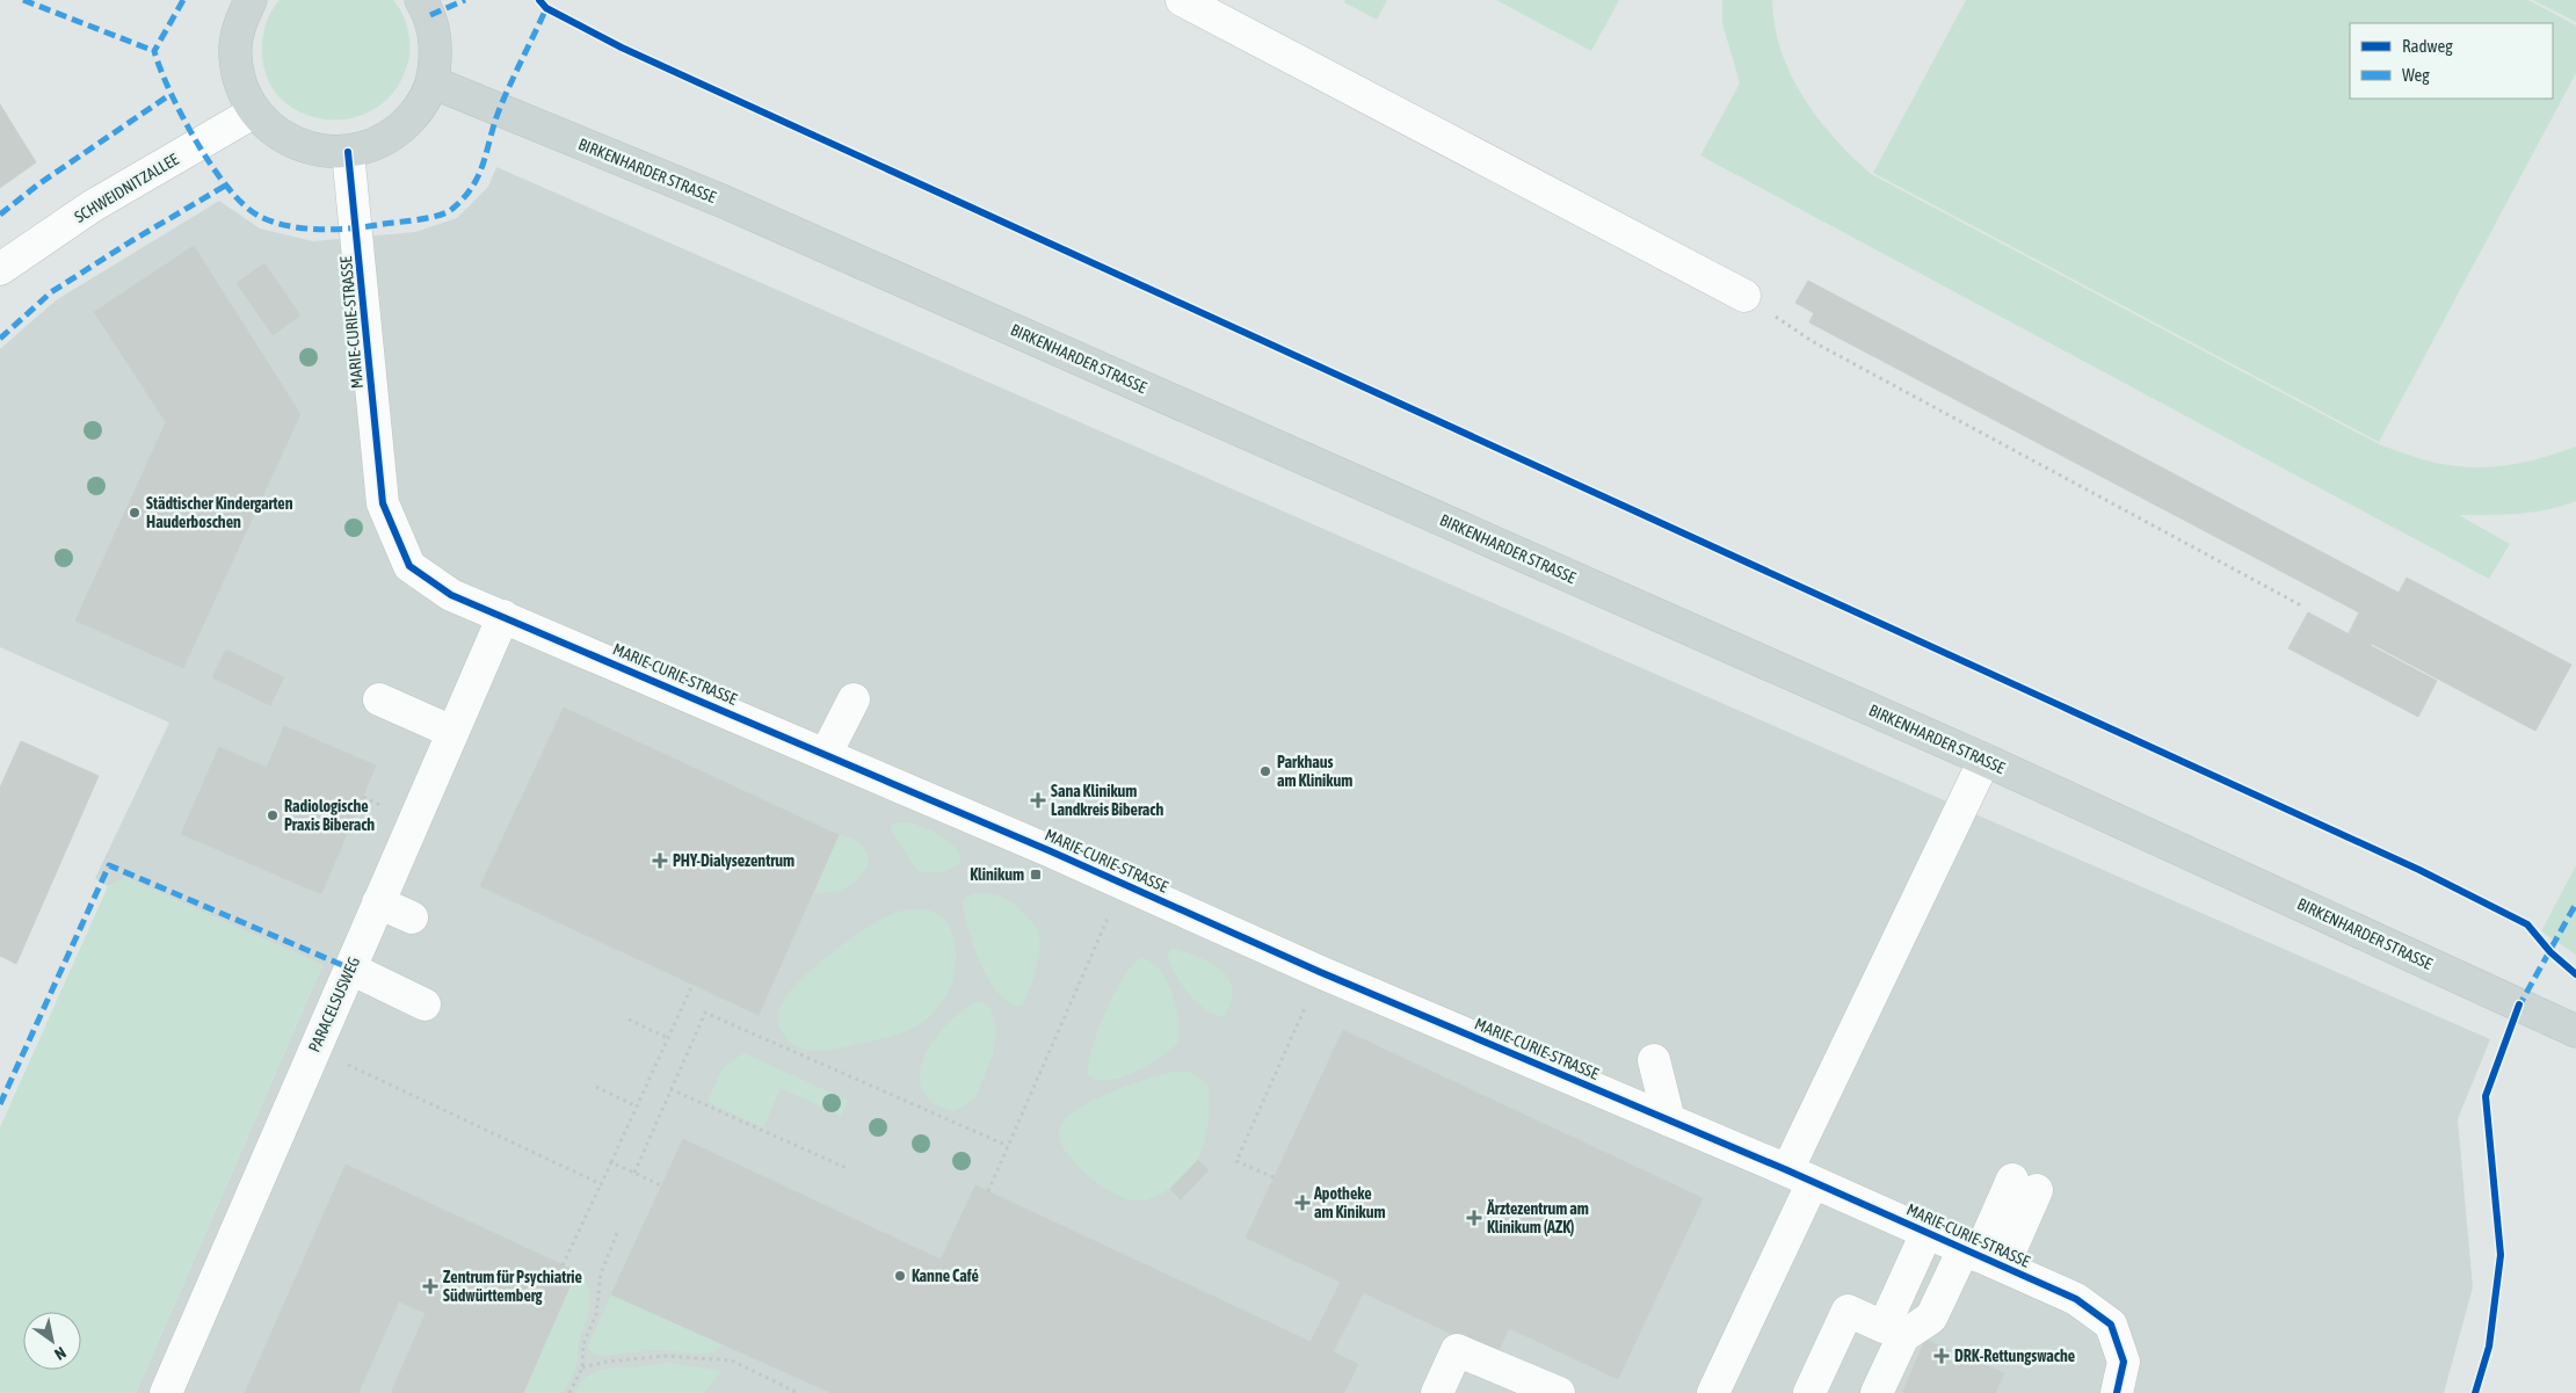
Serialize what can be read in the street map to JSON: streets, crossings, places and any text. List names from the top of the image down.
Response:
{
  "streets": {
    "main road": ["BIRKENHARDER STRASSE"],
    "street": ["SCHWEIDNITZALLEE", "MARIE-CURIE-STRASSE", "PARACELSUSWEG"]
  },
  "crossings": [
    ["MARIE-CURIE-STRASSE", "PARACELSUSWEG"]
  ],
  "places": {
    "other": [
      "Städtischer Kindergarten Hauderboschen",
      "Parkhaus am Klinikum",
      "Radiologische Praxis Biberach",
      "Kanne Café"
    ],
    "health": [
      "Sana Klinikum Landkreis Biberach",
      "PHY-Dialysezentrum",
      "Apotheke am Kinikum",
      "Ärztezentrum am Klinikum (AZK)",
      "Zentrum für Psychiatrie Südwürttemberg",
      "DRK-Rettungswache"
    ],
    "transit": ["Klinikum"]
  },
  "legend": ["Radweg", "Weg"],
  "north": "bottom right"
}
